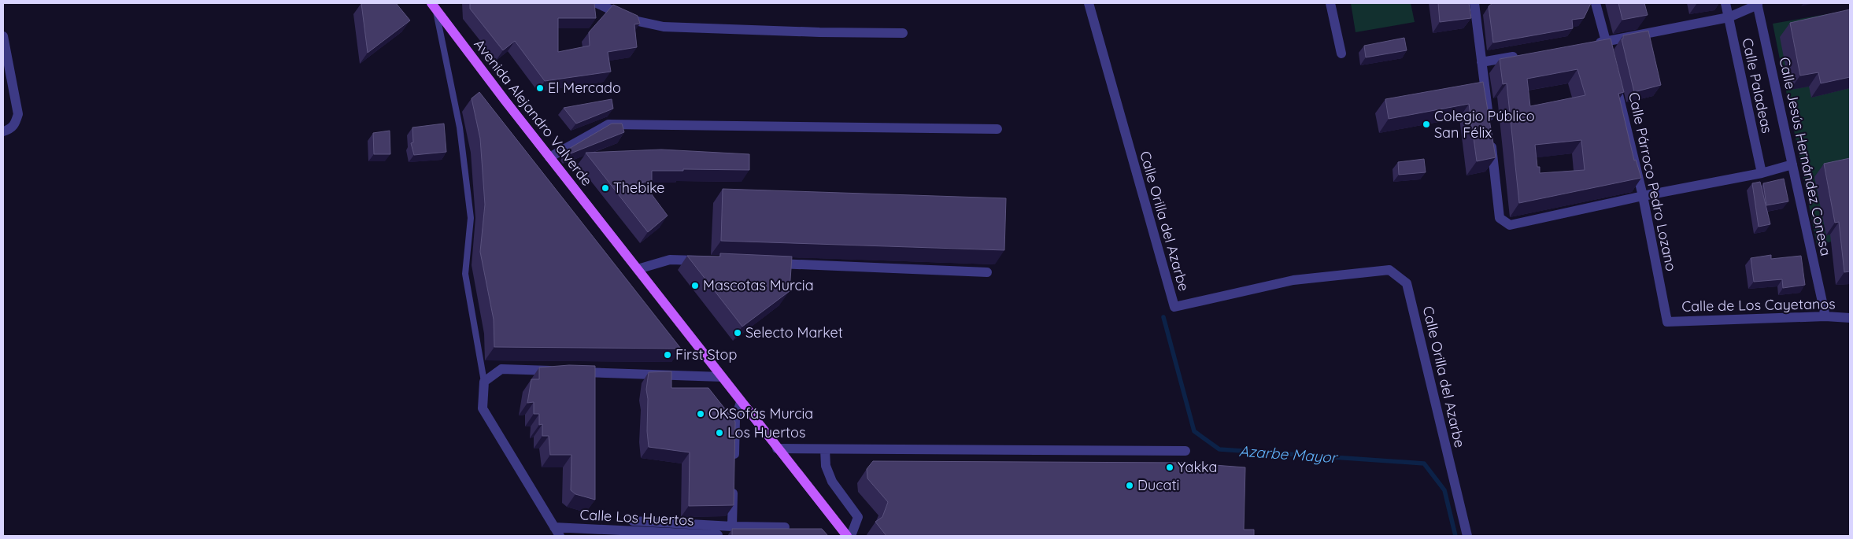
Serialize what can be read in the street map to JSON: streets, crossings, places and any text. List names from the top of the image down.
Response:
{
  "streets": {
    "main road": ["Avenida Alejandro Valverde"],
    "street": [
      "Calle Paladeas",
      "Calle Jesús Hernández Conesa",
      "Calle Párroco Pedro Lozano",
      "Calle Orilla del Azarbe",
      "Calle de Los Cayetanos",
      "Calle Los Huertos"
    ]
  },
  "crossings": [
    ["Calle Jesús Hernández Conesa", "Calle de Los Cayetanos"],
    ["Calle Párroco Pedro Lozano", "Calle de Los Cayetanos"]
  ],
  "water": ["Azarbe Mayor"],
  "places": [
    "El Mercado",
    "Colegio Público San Félix",
    "Thebike",
    "Mascotas Murcia",
    "Selecto Market",
    "First Stop",
    "OKSofás Murcia",
    "Los Huertos",
    "Yakka",
    "Ducati"
  ]
}
